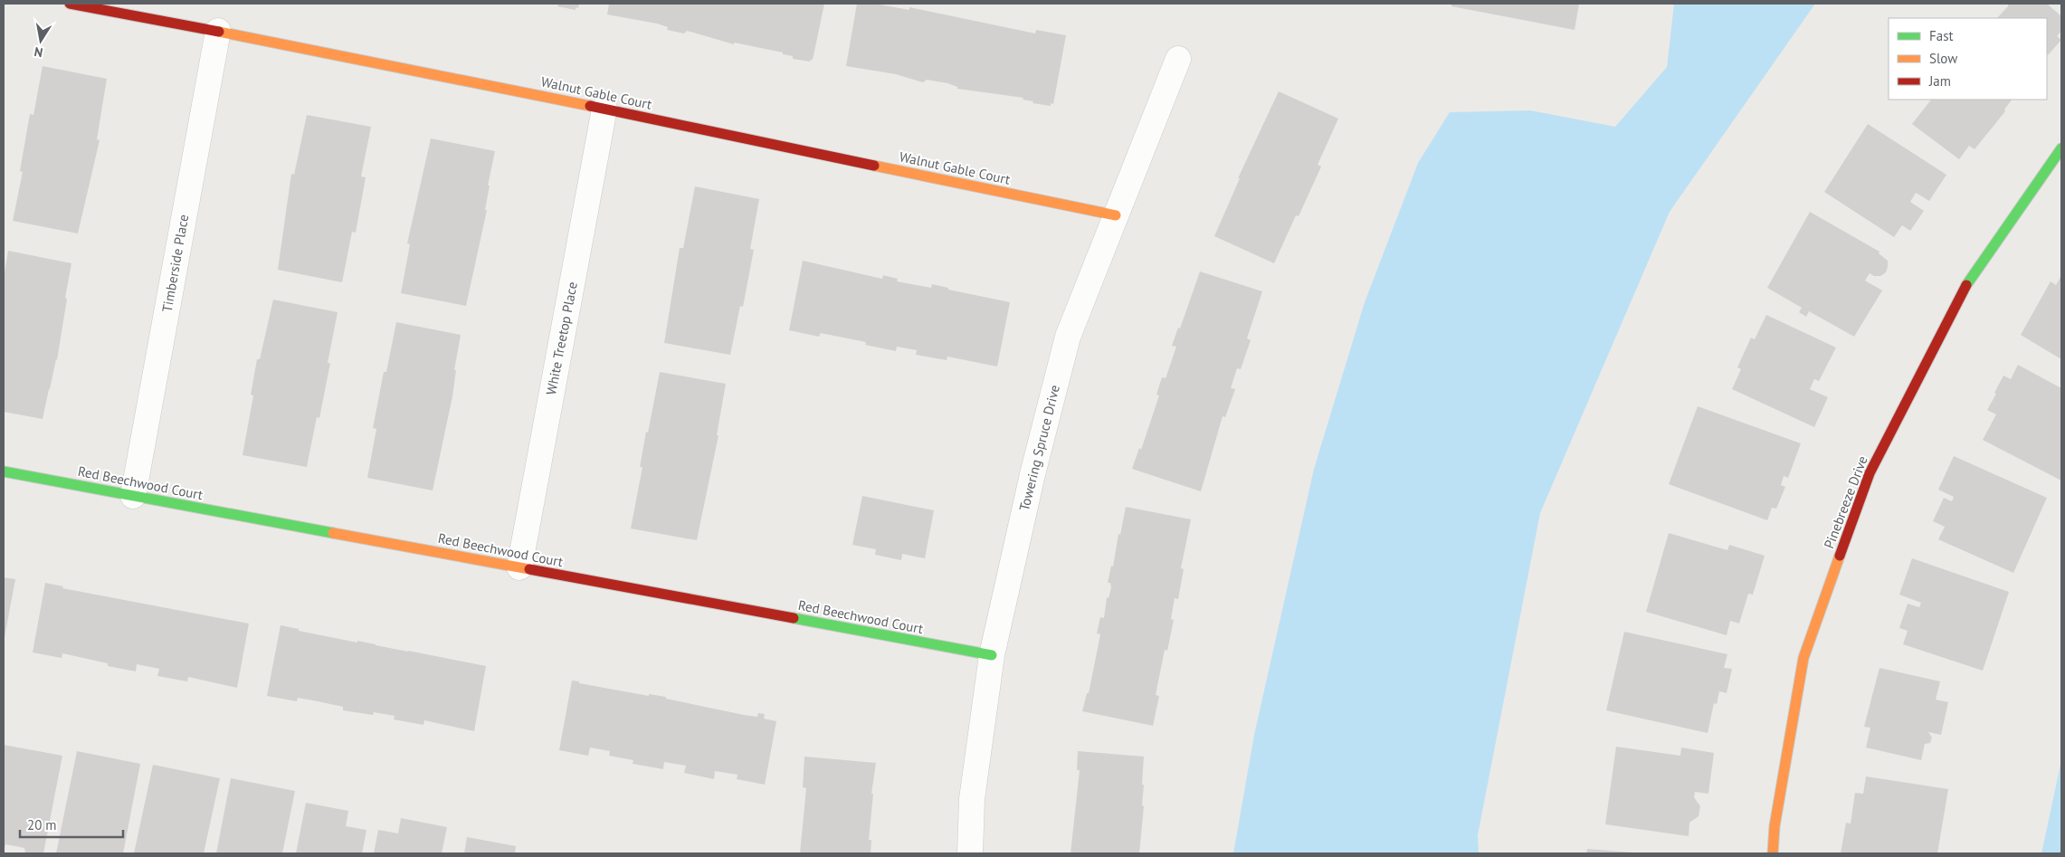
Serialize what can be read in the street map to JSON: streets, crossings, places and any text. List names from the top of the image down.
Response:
{
  "streets": {
    "street": [
      "Walnut Gable Court",
      "Timberside Place",
      "White Treetop Place",
      "Towering Spruce Drive",
      "Red Beechwood Court",
      "Pinebreeze Drive"
    ]
  },
  "crossings": [
    ["Walnut Gable Court", "Timberside Place"],
    ["Walnut Gable Court", "White Treetop Place"],
    ["Walnut Gable Court", "Towering Spruce Drive"],
    ["Timberside Place", "Red Beechwood Court"],
    ["White Treetop Place", "Red Beechwood Court"],
    ["Towering Spruce Drive", "Red Beechwood Court"]
  ],
  "legend": ["Fast", "Slow", "Jam"],
  "scale_bar": "20 m",
  "north": "bottom"
}
